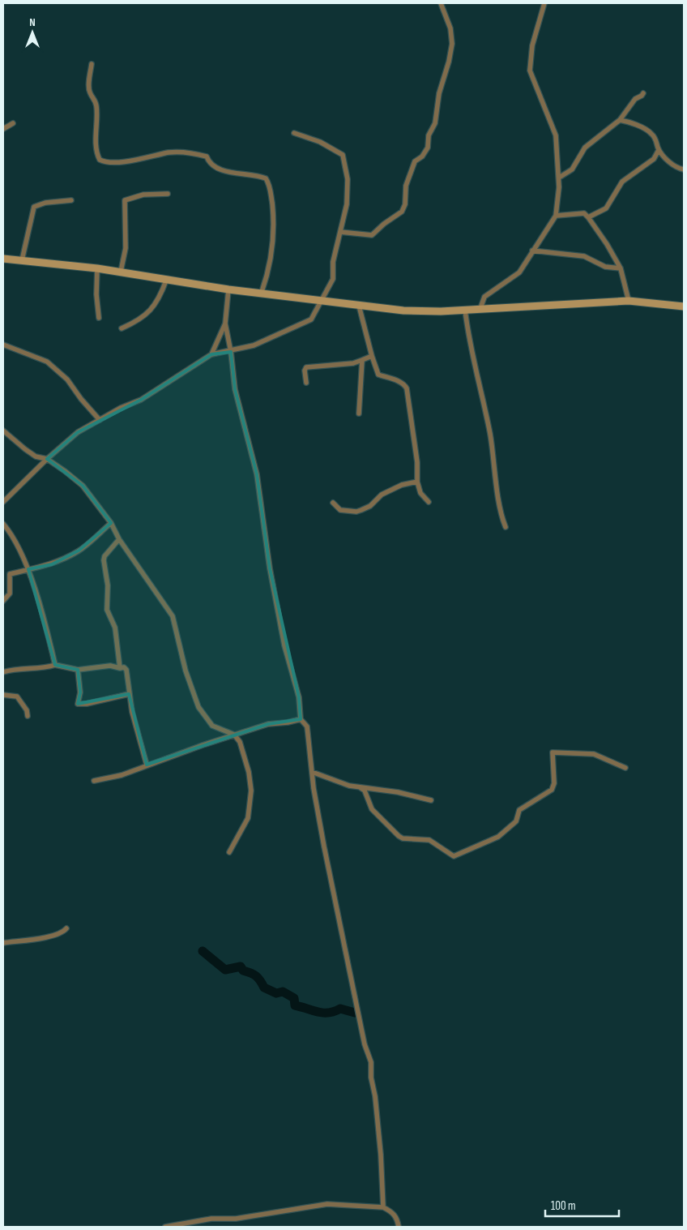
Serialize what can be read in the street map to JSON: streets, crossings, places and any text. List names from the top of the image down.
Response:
{
  "scale_bar": "100 m",
  "north": "top"
}
